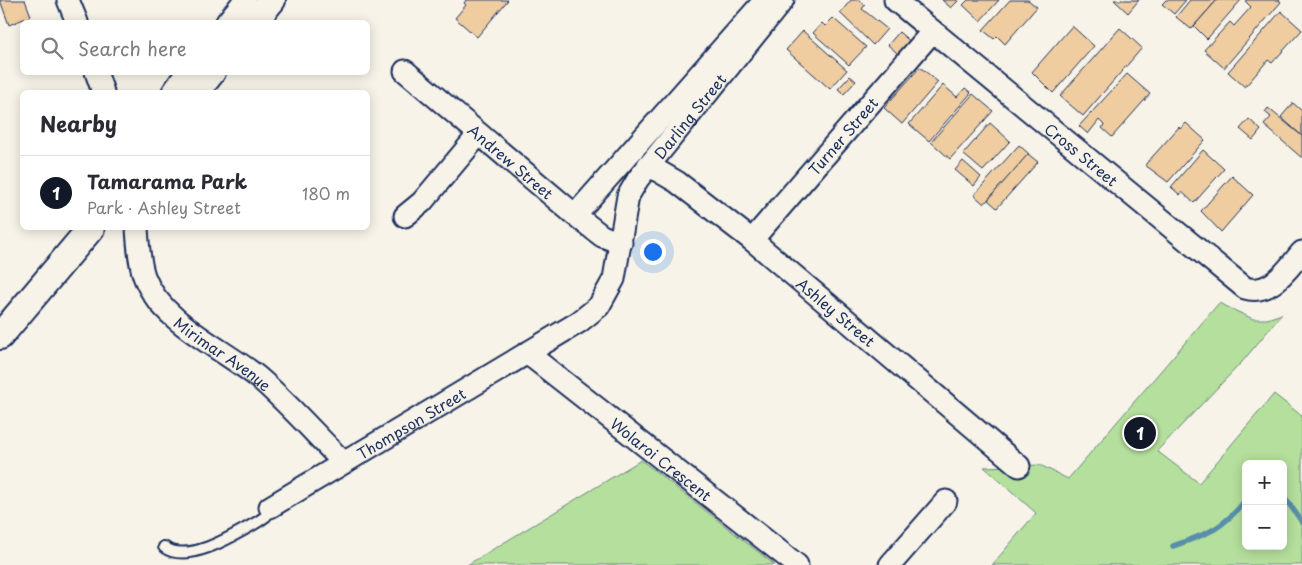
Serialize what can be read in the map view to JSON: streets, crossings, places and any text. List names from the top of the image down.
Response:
{
  "streets": {
    "street": [
      "Darling Street",
      "Turner Street",
      "Cross Street",
      "Andrew Street",
      "Ashley Street",
      "Mirimar Avenue",
      "Thompson Street",
      "Wolaroi Crescent"
    ]
  },
  "crossings": [
    ["Darling Street", "Andrew Street"],
    ["Darling Street", "Ashley Street"],
    ["Darling Street", "Thompson Street"],
    ["Turner Street", "Cross Street"],
    ["Turner Street", "Ashley Street"],
    ["Andrew Street", "Thompson Street"],
    ["Mirimar Avenue", "Thompson Street"],
    ["Thompson Street", "Wolaroi Crescent"]
  ],
  "page": {
    "search": "Search here",
    "heading": "Nearby",
    "list": [
      {
        "mark": "1",
        "name": "Tamarama Park",
        "note": "Park · Ashley Street",
        "value": "180 m"
      }
    ],
    "pins": "1",
    "map_buttons": ["+", "−"]
  }
}
